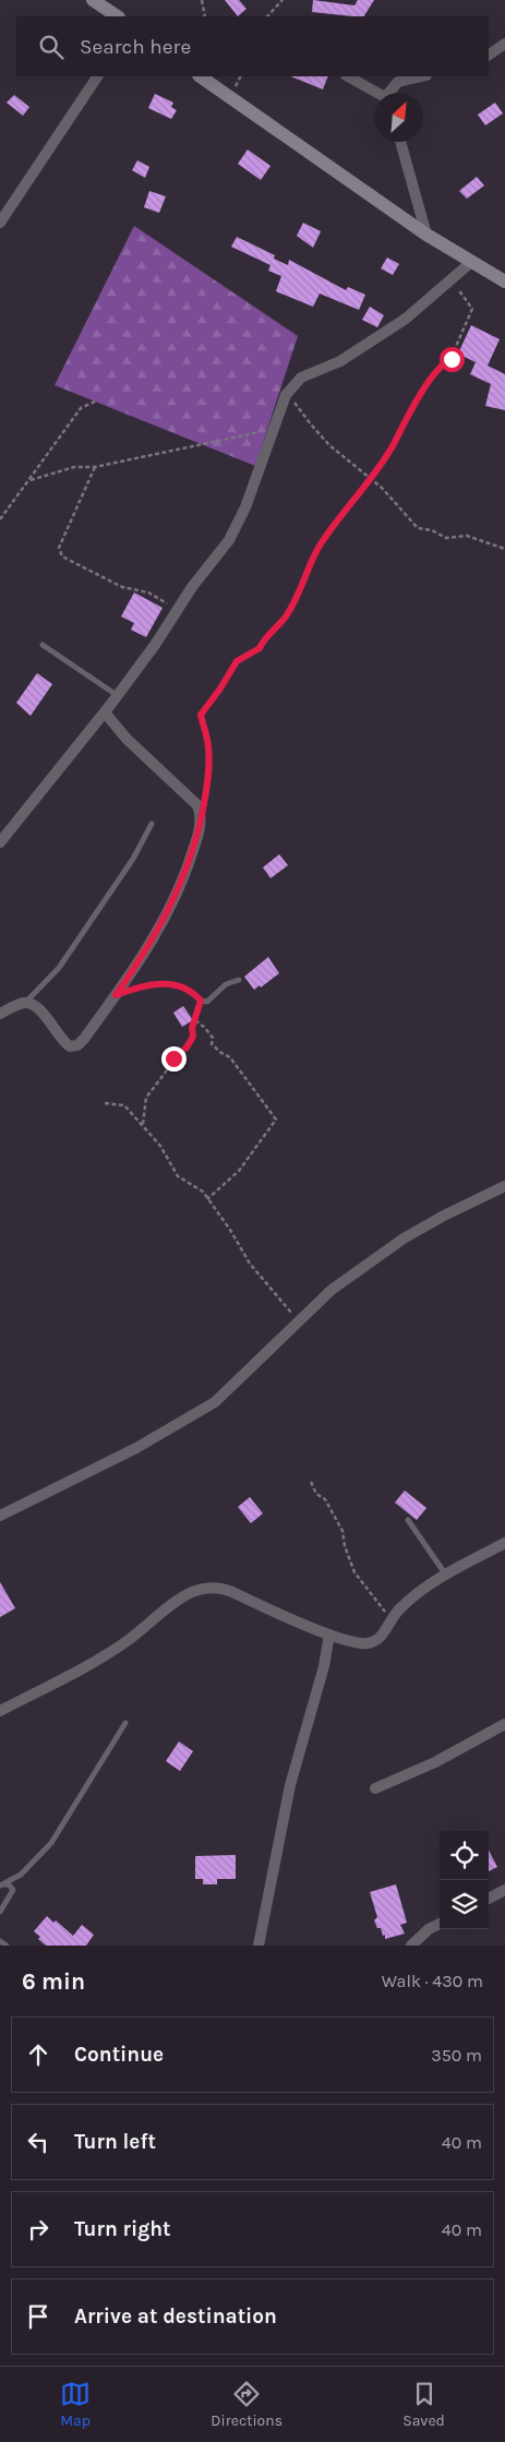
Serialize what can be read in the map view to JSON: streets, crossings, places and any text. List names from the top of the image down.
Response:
{
  "north": "top right",
  "page": {
    "search": "Search here",
    "heading": ["6 min", "Walk · 430 m"],
    "list": [
      ["Continue", "350 m"],
      ["Turn left", "40 m"],
      ["Turn right", "40 m"],
      "Arrive at destination"
    ],
    "nav": ["Map", "Directions", "Saved"]
  }
}
